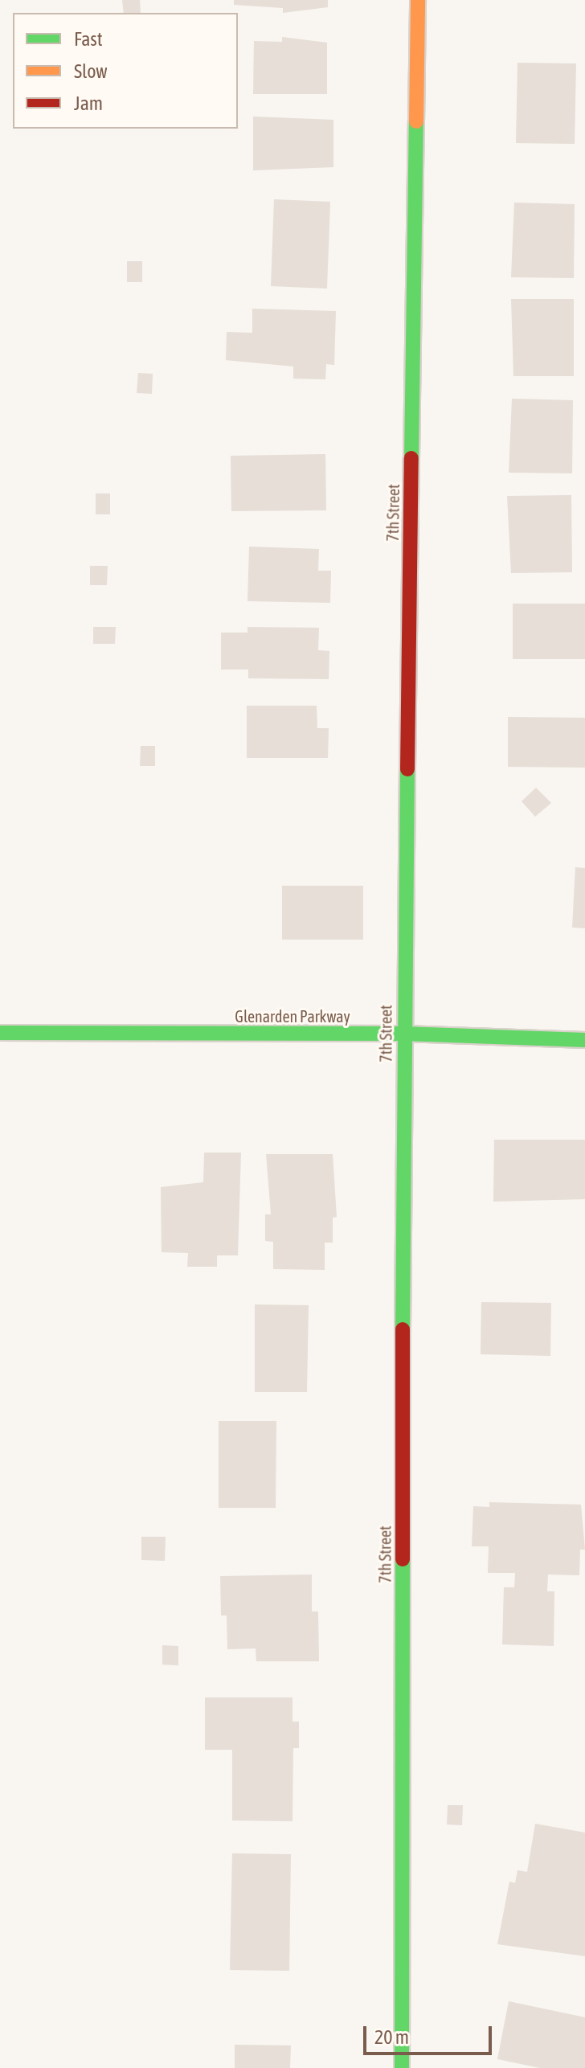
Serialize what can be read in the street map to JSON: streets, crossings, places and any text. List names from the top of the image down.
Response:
{
  "streets": {
    "street": ["7th Street", "Glenarden Parkway"]
  },
  "crossings": [
    ["7th Street", "Glenarden Parkway"]
  ],
  "legend": ["Fast", "Slow", "Jam"],
  "scale_bar": "20 m"
}
